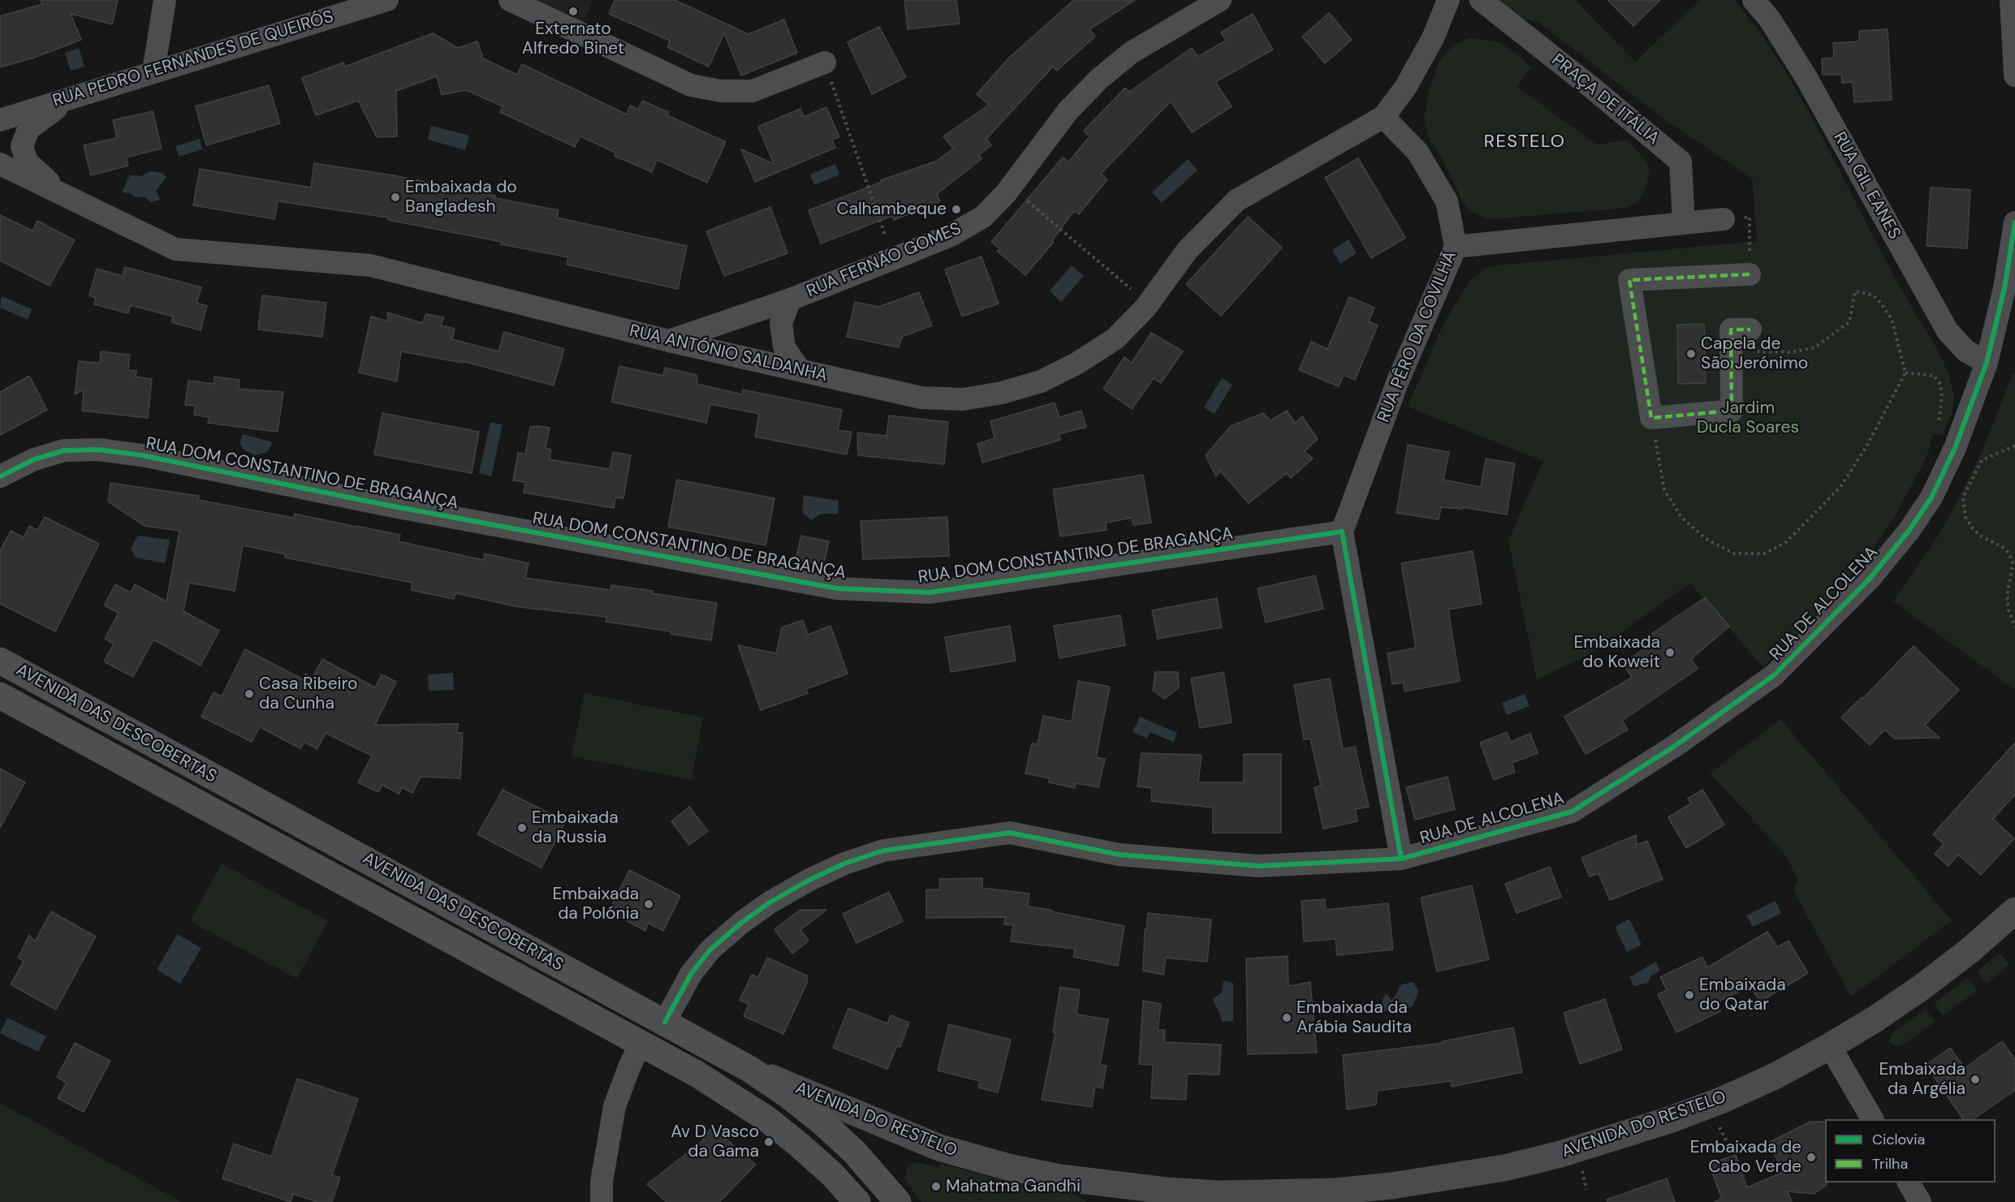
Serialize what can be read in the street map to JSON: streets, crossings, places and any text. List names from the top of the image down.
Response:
{
  "streets": {
    "main road": ["AVENIDA DAS DESCOBERTAS"],
    "street": [
      "RUA PEDRO FERNANDES DE QUEIRÓS",
      "PRAÇA DE ITÁLIA",
      "RUA GIL EANES",
      "RUA FERNÃO GOMES",
      "RUA PÊRO DA COVILHÃ",
      "RUA ANTÓNIO SALDANHA",
      "RUA DOM CONSTANTINO DE BRAGANÇA",
      "RUA DE ALCOLENA",
      "AVENIDA DO RESTELO"
    ]
  },
  "crossings": [
    ["RUA GIL EANES", "RUA DE ALCOLENA"],
    ["RUA FERNÃO GOMES", "RUA ANTÓNIO SALDANHA"],
    ["RUA PÊRO DA COVILHÃ", "RUA ANTÓNIO SALDANHA"],
    ["RUA PÊRO DA COVILHÃ", "RUA DOM CONSTANTINO DE BRAGANÇA"],
    ["RUA DE ALCOLENA", "AVENIDA DAS DESCOBERTAS"],
    ["AVENIDA DAS DESCOBERTAS", "AVENIDA DO RESTELO"]
  ],
  "districts": ["RESTELO"],
  "parks": ["Jardim Ducla Soares"],
  "places": [
    "Externato Alfredo Binet",
    "Embaixada do Bangladesh",
    "Calhambeque",
    "Capela de São Jerónimo",
    "Embaixada do Koweit",
    "Casa Ribeiro da Cunha",
    "Embaixada da Russia",
    "Embaixada da Polónia",
    "Embaixada do Qatar",
    "Embaixada da Arábia Saudita",
    "Embaixada da Argélia",
    "Av D Vasco da Gama",
    "Embaixada de Cabo Verde",
    "Mahatma Gandhi"
  ],
  "legend": ["Ciclovia", "Trilha"]
}
